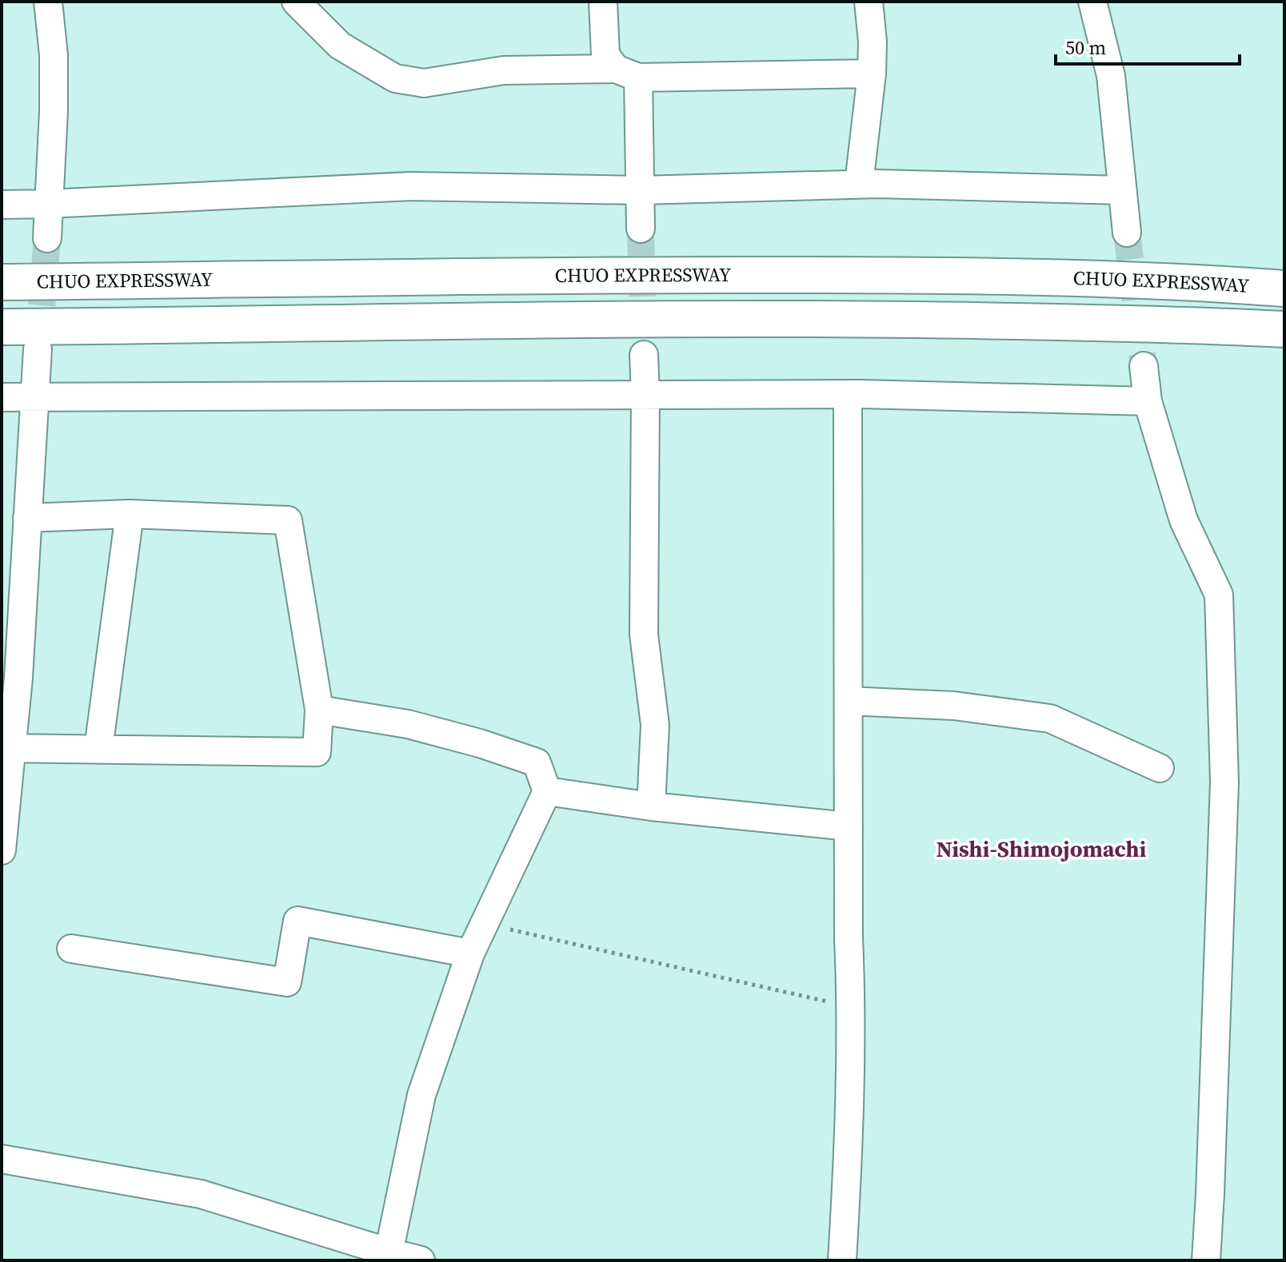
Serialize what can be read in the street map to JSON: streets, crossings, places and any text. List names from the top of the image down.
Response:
{
  "streets": {
    "highway": ["CHUO EXPRESSWAY"]
  },
  "districts": ["Nishi-Shimojomachi"],
  "scale_bar": "50 m"
}
